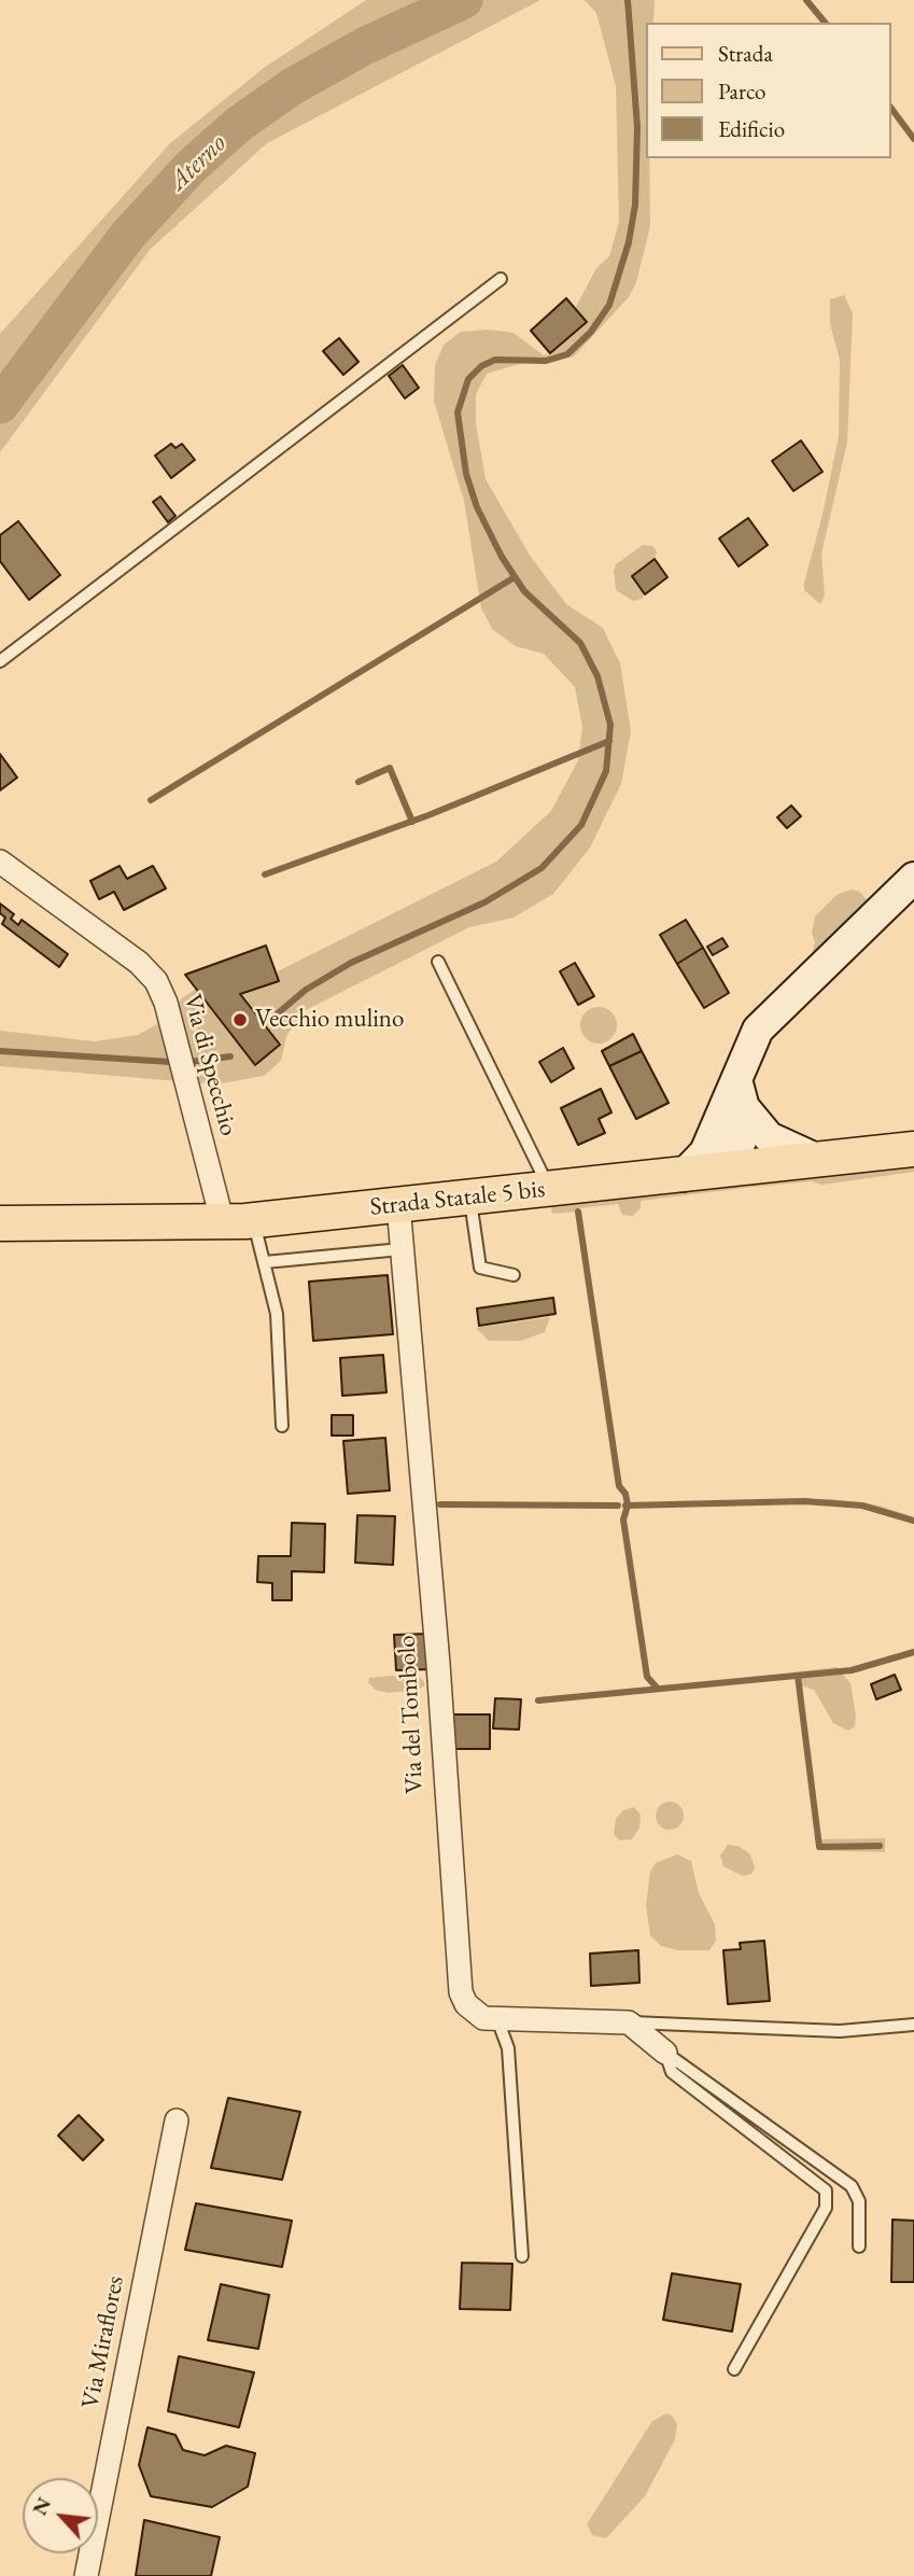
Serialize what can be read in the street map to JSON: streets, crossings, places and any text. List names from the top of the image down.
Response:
{
  "streets": {
    "main road": ["Strada Statale 5 bis"],
    "street": ["Via di Specchio", "Via del Tombolo", "Via Miraflores"]
  },
  "crossings": [
    ["Via di Specchio", "Strada Statale 5 bis"],
    ["Strada Statale 5 bis", "Via del Tombolo"]
  ],
  "water": ["Aterno"],
  "places": ["Vecchio mulino"],
  "legend": ["Strada", "Parco", "Edificio"],
  "north": "top left"
}
